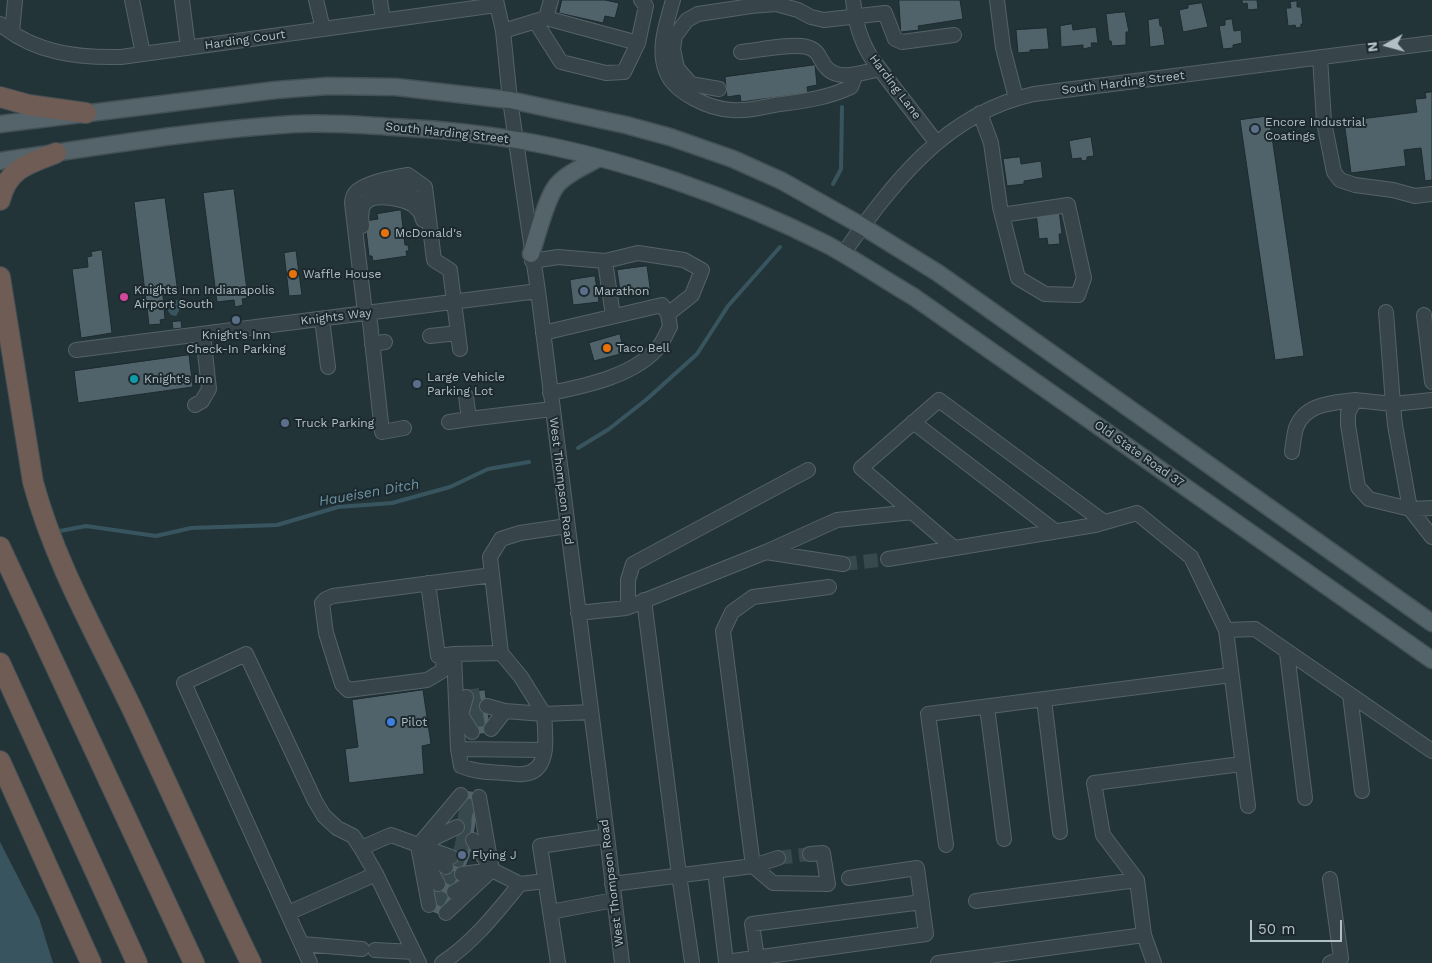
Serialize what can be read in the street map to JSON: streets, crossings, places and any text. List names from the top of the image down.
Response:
{
  "streets": {
    "main road": ["South Harding Street", "Old State Road 37"],
    "street": [
      "Harding Court",
      "Harding Lane",
      "Knights Way",
      "West Thompson Road"
    ]
  },
  "crossings": [
    ["Harding Court", "West Thompson Road"],
    ["South Harding Street", "Harding Lane"],
    ["South Harding Street", "Old State Road 37"],
    ["South Harding Street", "West Thompson Road"],
    ["Knights Way", "West Thompson Road"]
  ],
  "water": ["Haueisen Ditch"],
  "places": [
    "Encore Industrial Coatings",
    "McDonald's",
    "Waffle House",
    "Marathon",
    "Knights Inn Indianapolis Airport South",
    "Knight's Inn Check-In Parking",
    "Taco Bell",
    "Knight's Inn",
    "Large Vehicle Parking Lot",
    "Truck Parking",
    "Pilot",
    "Flying J"
  ],
  "scale_bar": "50 m",
  "north": "left"
}
